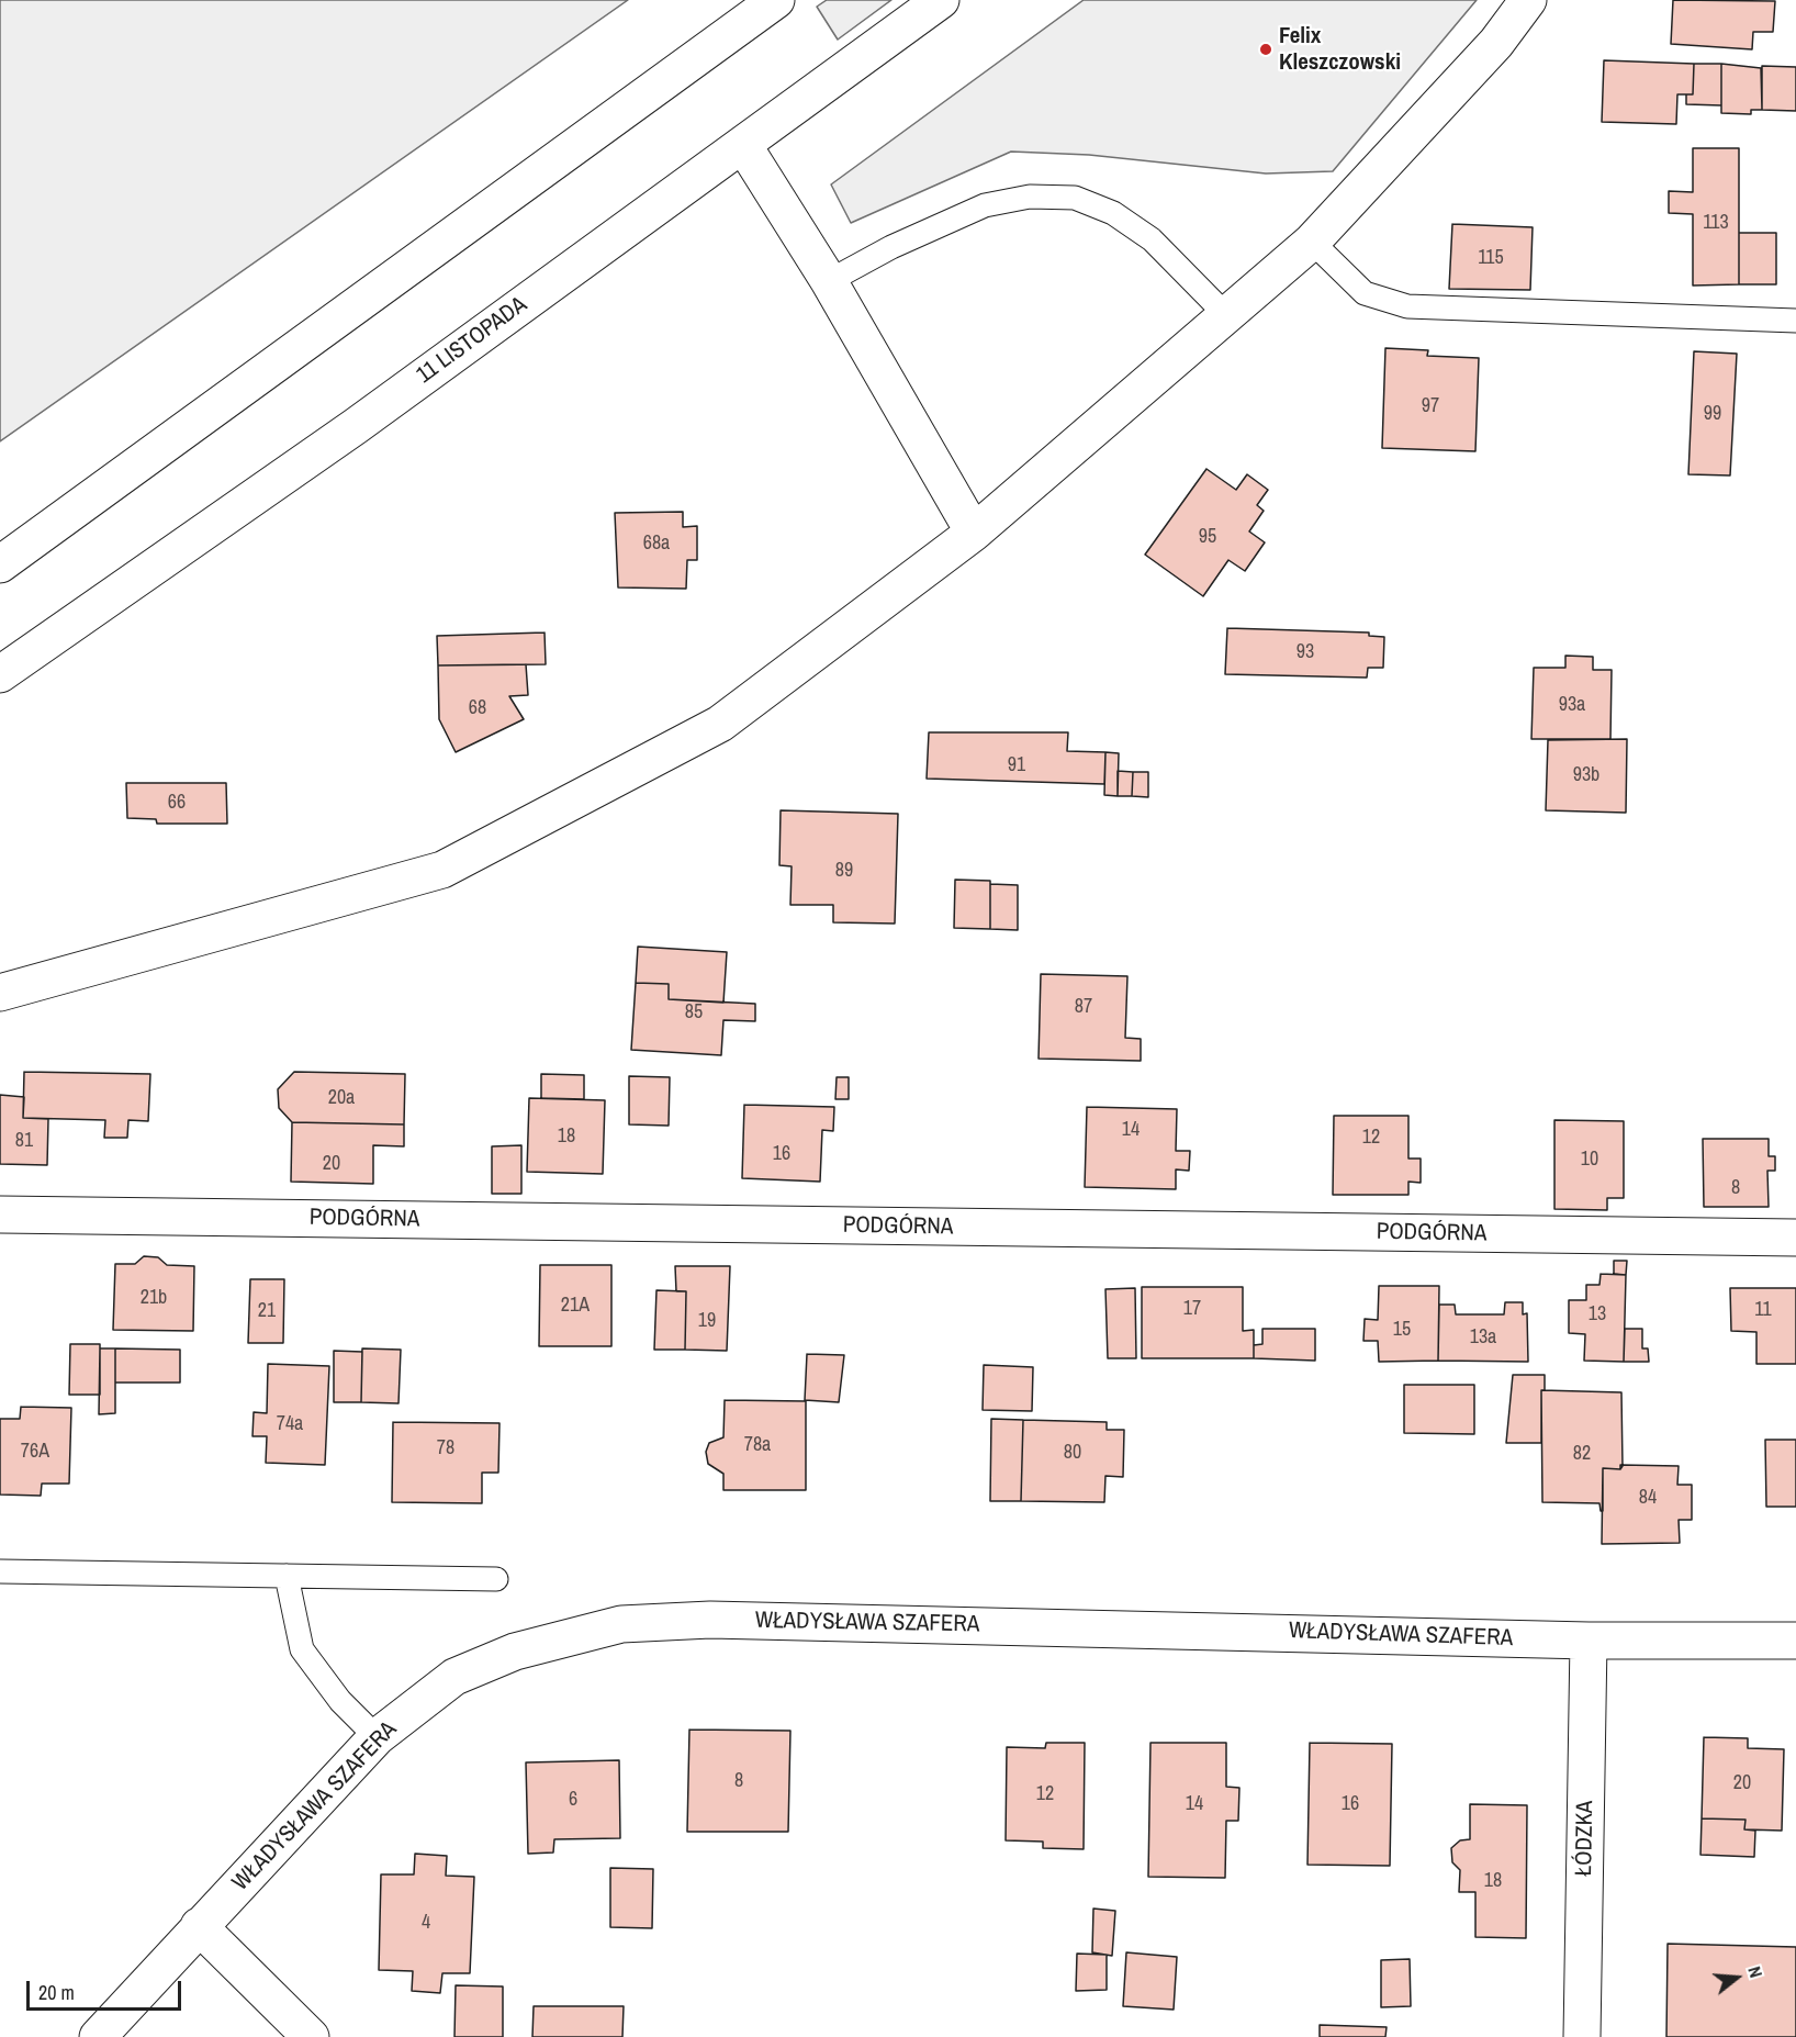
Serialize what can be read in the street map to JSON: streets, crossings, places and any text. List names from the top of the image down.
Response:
{
  "streets": {
    "street": [
      "11 LISTOPADA",
      "PODGÓRNA",
      "WŁADYSŁAWA SZAFERA",
      "ŁÓDZKA"
    ]
  },
  "crossings": [
    ["WŁADYSŁAWA SZAFERA", "ŁÓDZKA"]
  ],
  "places": ["Felix Kleszczowski"],
  "house_numbers": [
    "113",
    "115",
    "97",
    "99",
    "95",
    "68a",
    "93",
    "93a",
    "68",
    "91",
    "93b",
    "66",
    "89",
    "87",
    "85",
    "20a",
    "14",
    "18",
    "12",
    "81",
    "16",
    "10",
    "20",
    "8",
    "21b",
    "21A",
    "17",
    "11",
    "21",
    "13",
    "19",
    "15",
    "13a",
    "74a",
    "78a",
    "78",
    "76A",
    "80",
    "82",
    "84",
    "8",
    "20",
    "12",
    "6",
    "14",
    "16",
    "18",
    "4"
  ],
  "scale_bar": "20 m",
  "north": "right"
}
